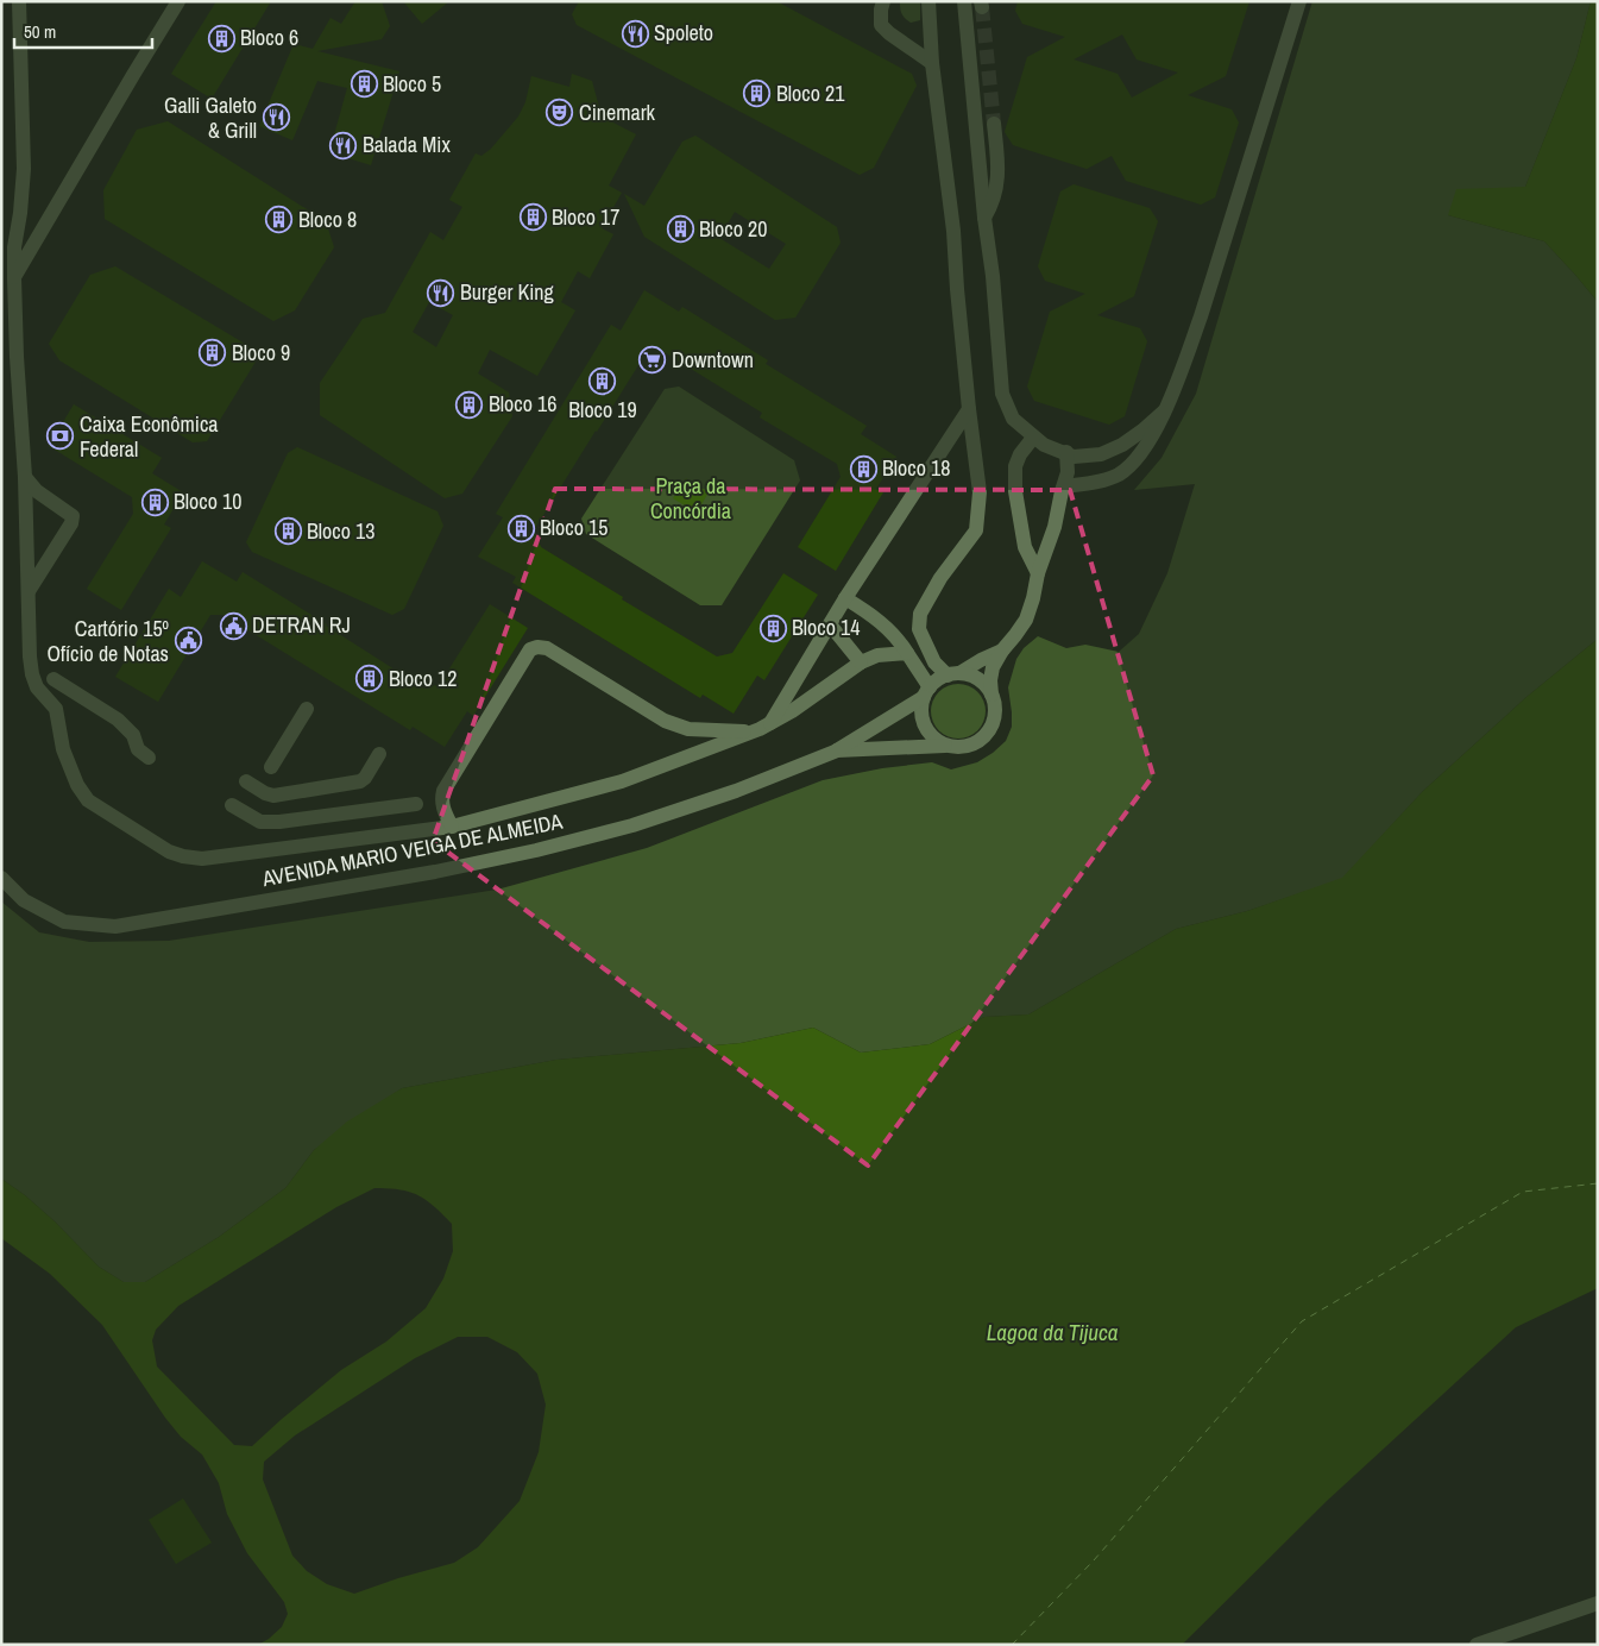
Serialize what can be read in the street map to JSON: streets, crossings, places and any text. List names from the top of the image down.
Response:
{
  "streets": {
    "street": ["AVENIDA MARIO VEIGA DE ALMEIDA"]
  },
  "water": ["Lagoa da Tijuca"],
  "parks": ["Praça da Concórdia"],
  "places": {
    "restaurant": [
      "Spoleto",
      "Galli Galeto & Grill",
      "Balada Mix",
      "Burger King"
    ],
    "building": [
      "Bloco 6",
      "Bloco 5",
      "Bloco 21",
      "Bloco 17",
      "Bloco 8",
      "Bloco 20",
      "Bloco 9",
      "Bloco 19",
      "Bloco 16",
      "Bloco 18",
      "Bloco 10",
      "Bloco 15",
      "Bloco 13",
      "Bloco 14",
      "Bloco 12"
    ],
    "theatre": ["Cinemark"],
    "supermarket": ["Downtown"],
    "bank": ["Caixa Econômica Federal"],
    "public building": ["DETRAN RJ", "Cartório 15º Ofício de Notas"]
  },
  "scale_bar": "50 m"
}
